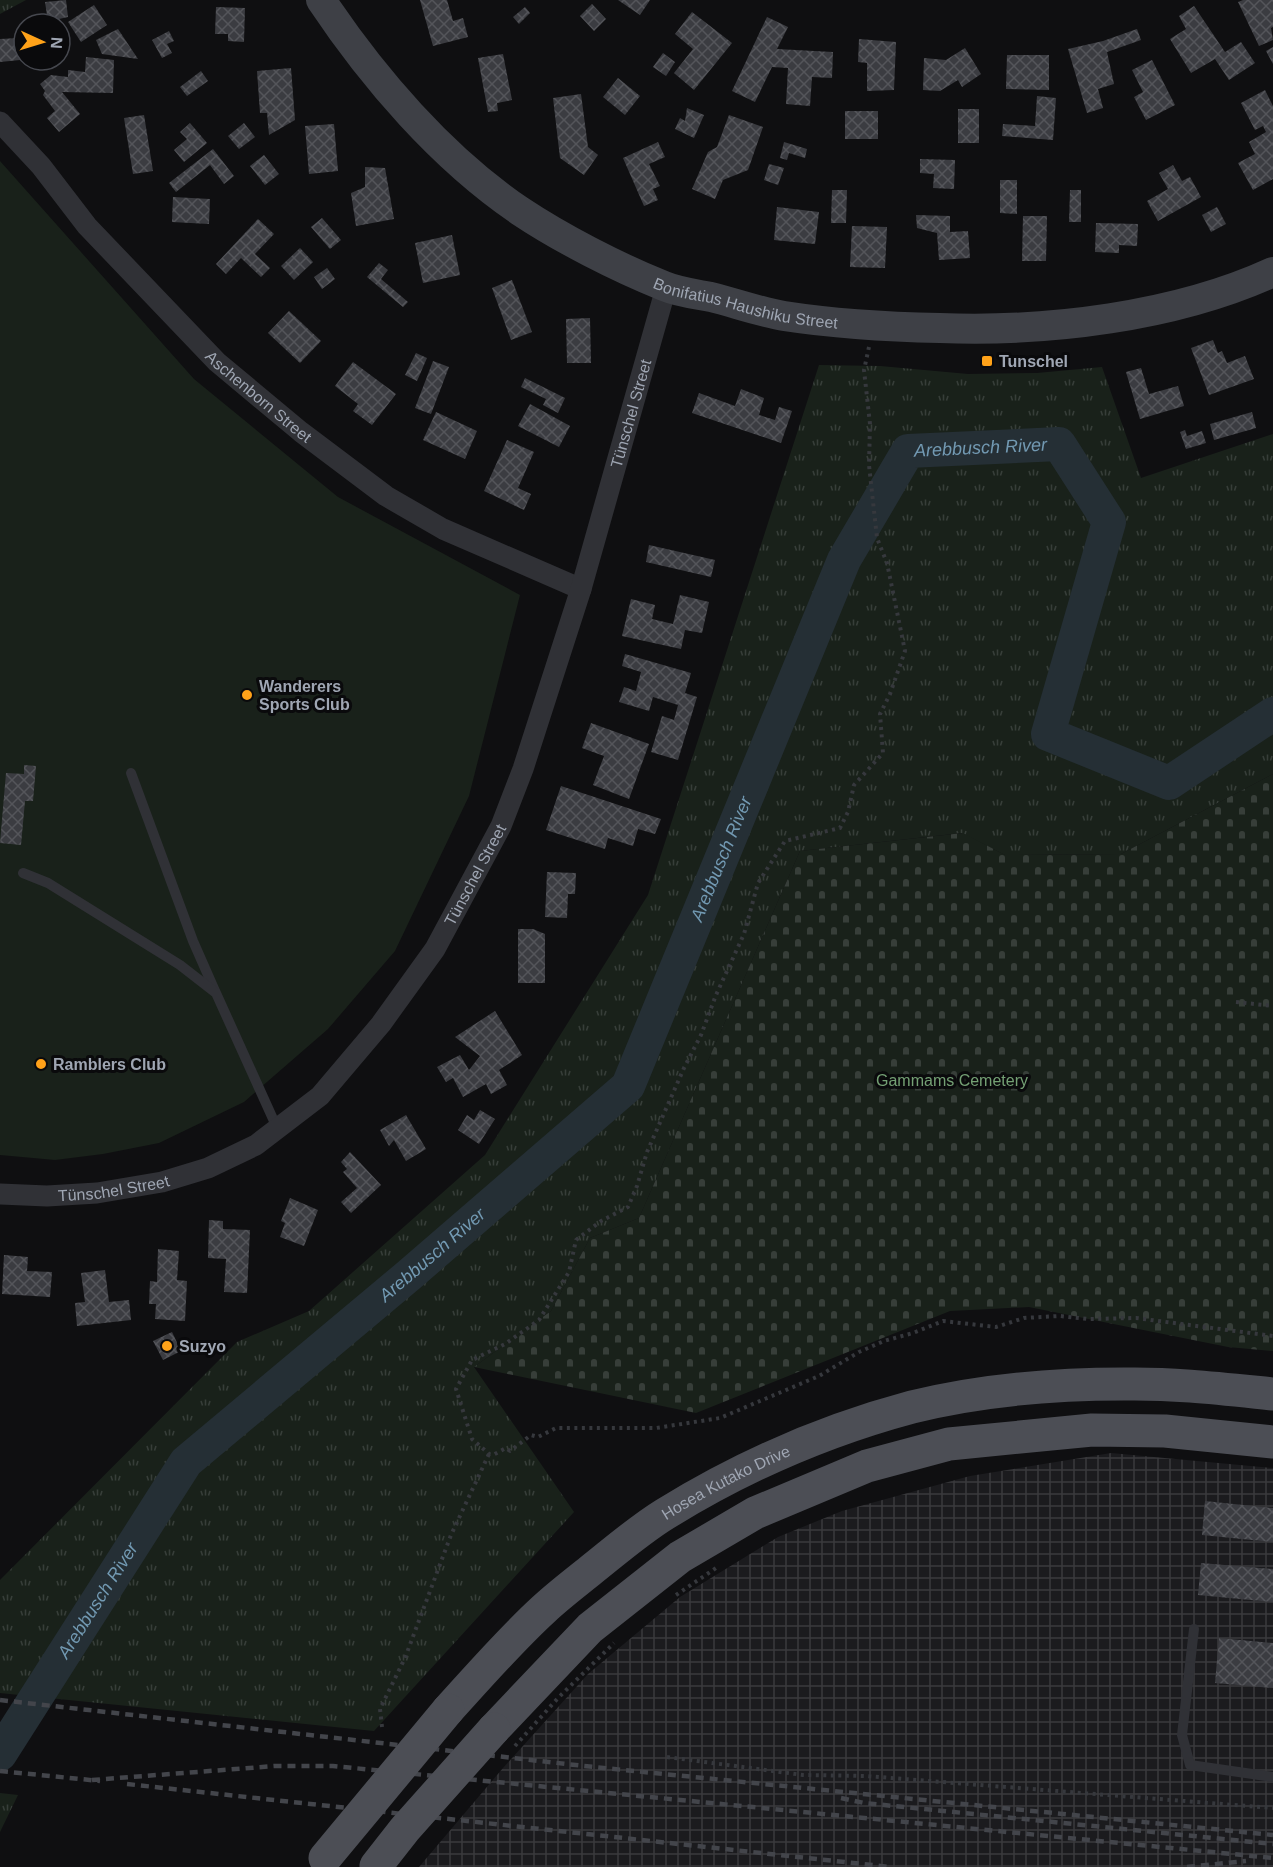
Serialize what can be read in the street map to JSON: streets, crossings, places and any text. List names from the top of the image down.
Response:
{
  "streets": {
    "main road": ["Hosea Kutako Drive"],
    "street": ["Bonifatius Haushiku Street", "Aschenborn Street", "Tünschel Street"]
  },
  "crossings": [
    ["Bonifatius Haushiku Street", "Tünschel Street"],
    ["Aschenborn Street", "Tünschel Street"]
  ],
  "water": ["Arebbusch River"],
  "parks": ["Gammams Cemetery"],
  "places": {
    "transit": ["Tunschel"],
    "other": ["Wanderers Sports Club", "Ramblers Club", "Suzyo"]
  },
  "north": "right"
}
